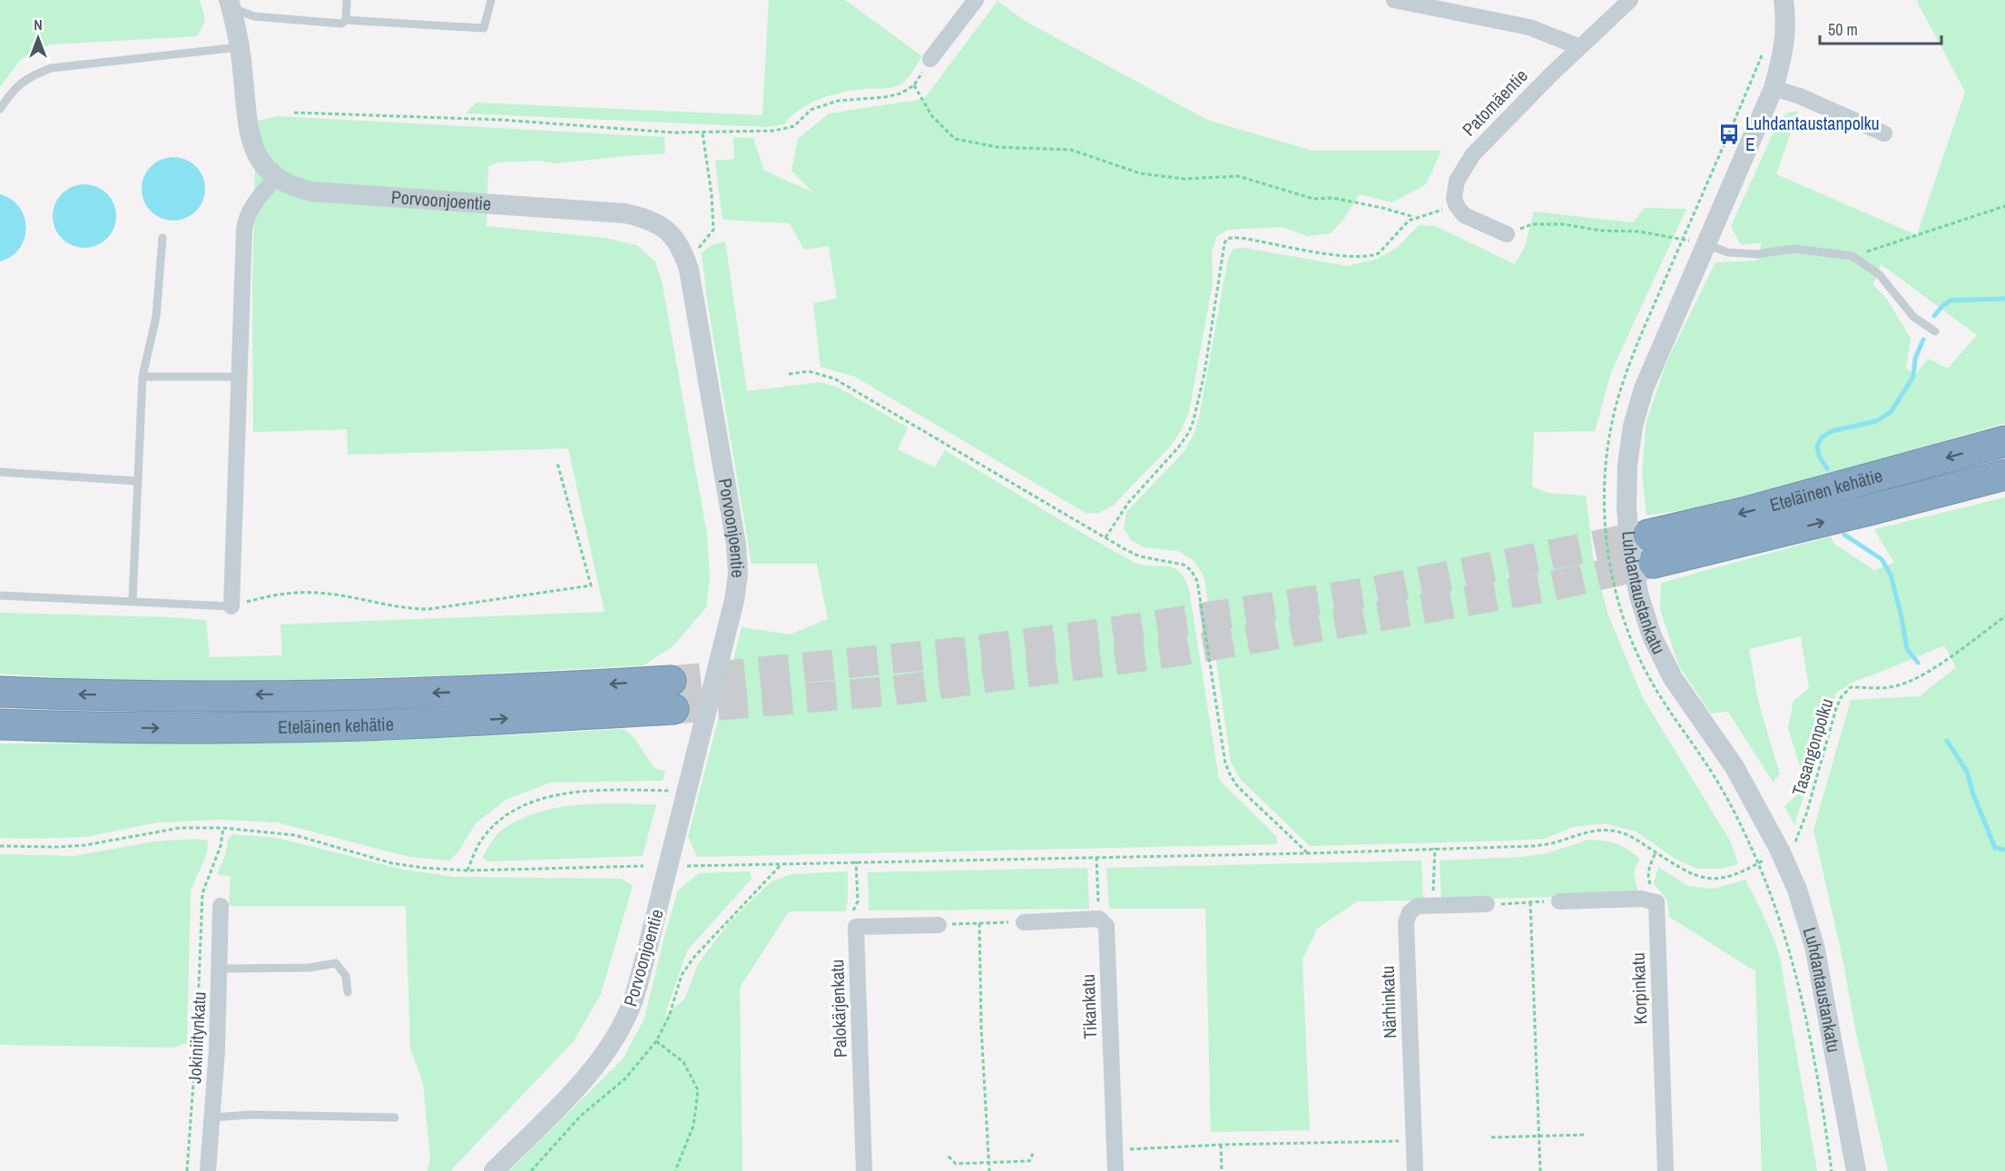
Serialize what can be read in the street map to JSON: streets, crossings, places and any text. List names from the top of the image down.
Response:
{
  "streets": {
    "highway": ["Eteläinen kehätie"],
    "street": [
      "Patomäentie",
      "Porvoonjoentie",
      "Luhdantaustankatu",
      "Korpinkatu",
      "Närhinkatu",
      "Tikankatu",
      "Palokärjenkatu",
      "Jokiniitynkatu"
    ],
    "path": ["Tasangonpolku"]
  },
  "crossings": [
    ["Luhdantaustankatu", "Tasangonpolku"]
  ],
  "places": {
    "bus stop": ["Luhdantaustanpolku E"]
  },
  "scale_bar": "50 m",
  "north": "top"
}
